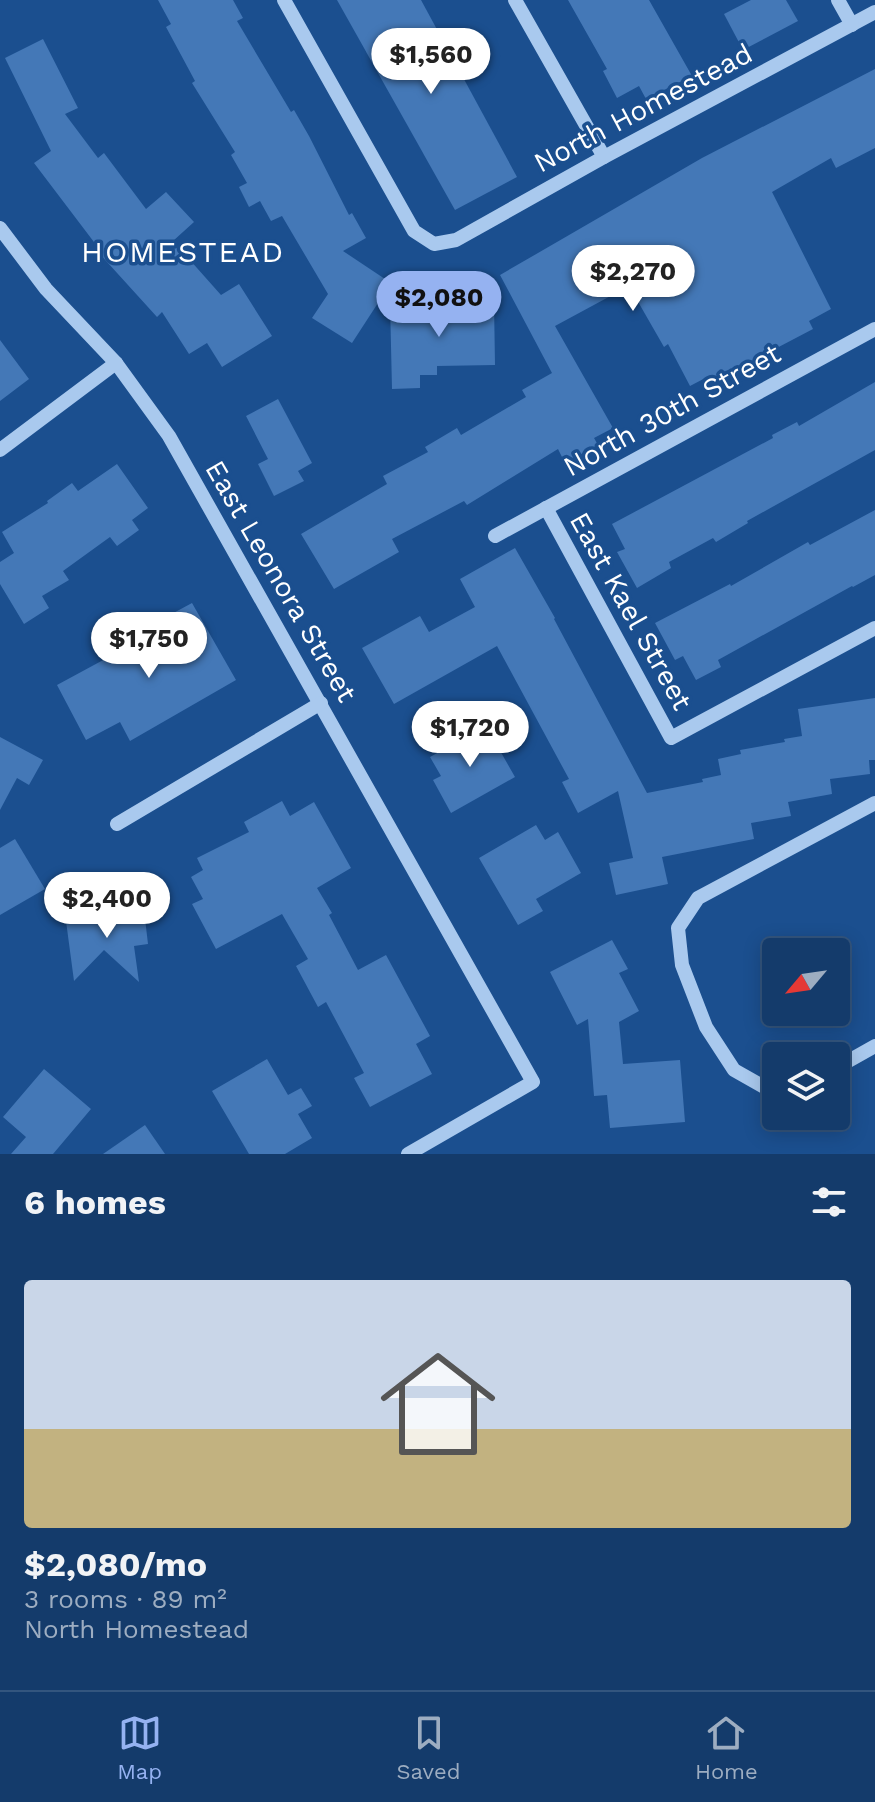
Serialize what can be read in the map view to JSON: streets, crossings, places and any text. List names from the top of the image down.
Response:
{
  "streets": {
    "street": [
      "North Homestead",
      "North 30th Street",
      "East Leonora Street",
      "East Kael Street"
    ]
  },
  "crossings": [
    ["North 30th Street", "East Kael Street"]
  ],
  "districts": ["HOMESTEAD"],
  "north": "bottom left",
  "page": {
    "price": [
      "$1,560",
      "$2,270",
      "$2,080",
      "$1,750",
      "$1,720",
      "$2,400"
    ],
    "heading": "6 homes",
    "list": [
      {
        "name": "$2,080/mo",
        "note": "3 rooms · 89 m² · North Homestead"
      }
    ],
    "tabs": ["Map", "Saved", "Home"]
  }
}
